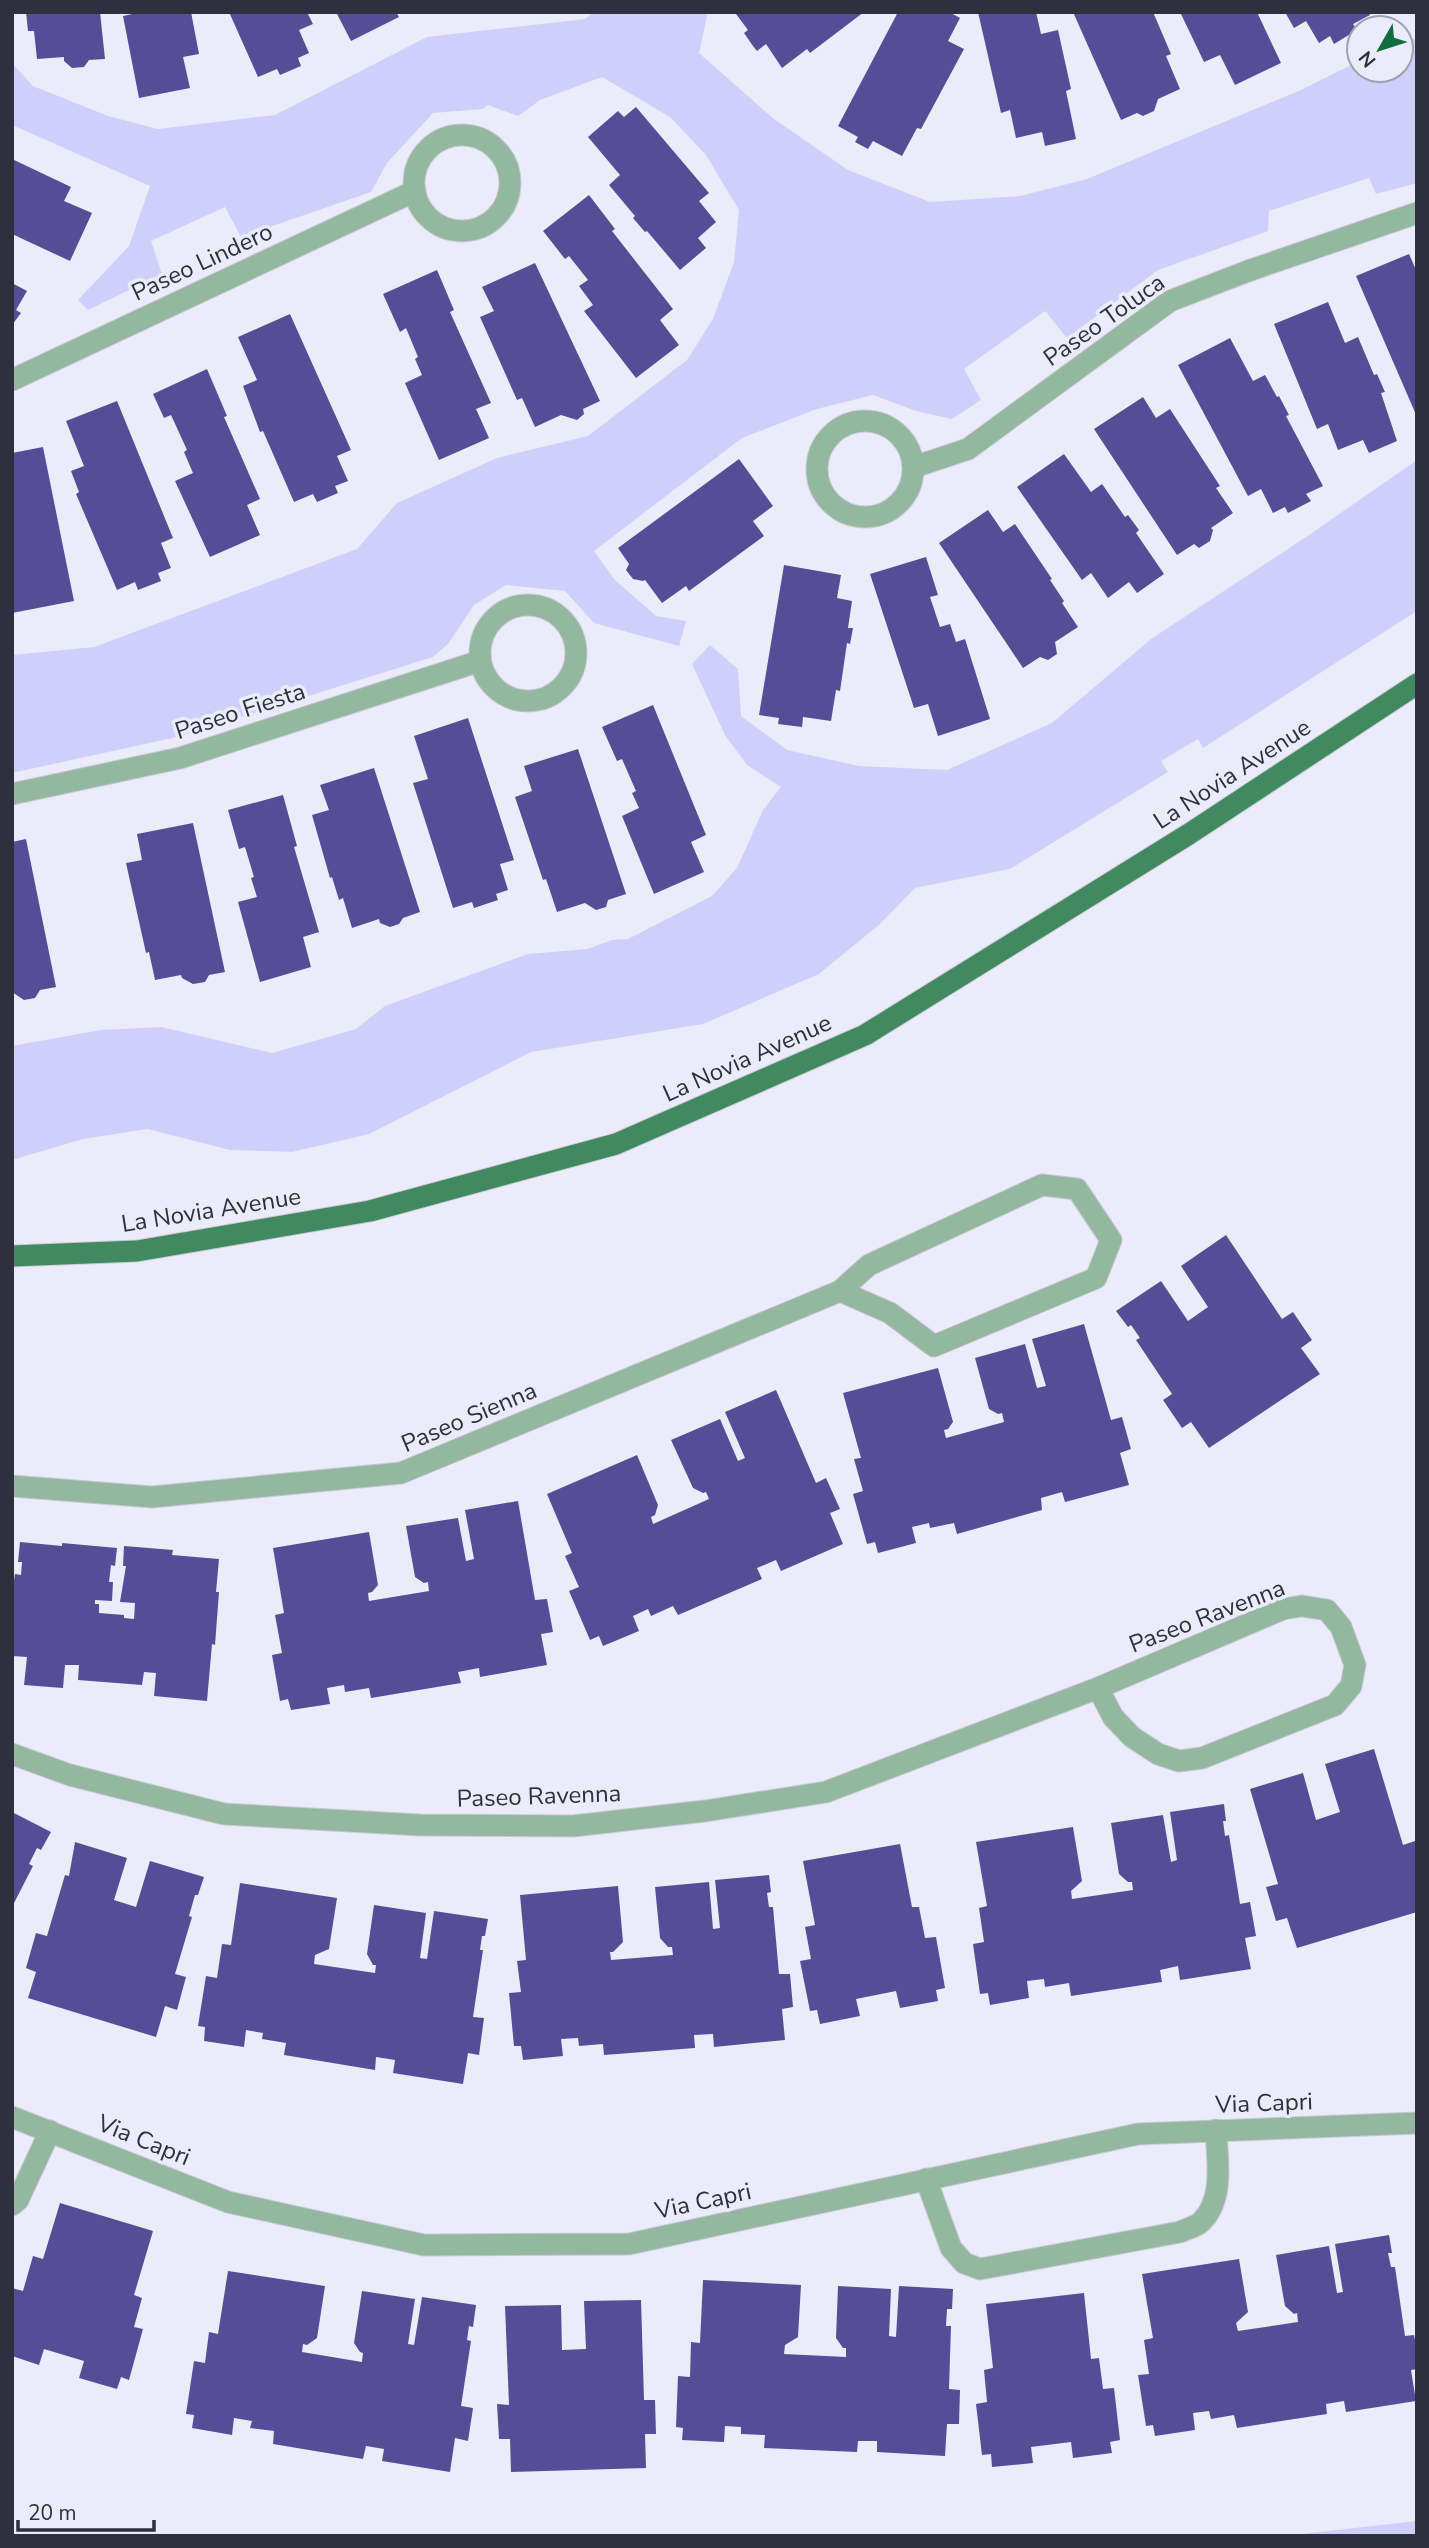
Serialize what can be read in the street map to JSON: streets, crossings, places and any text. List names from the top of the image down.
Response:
{
  "streets": {
    "main road": ["La Novia Avenue"],
    "street": [
      "Paseo Lindero",
      "Paseo Toluca",
      "Paseo Fiesta",
      "Paseo Sienna",
      "Paseo Ravenna",
      "Via Capri"
    ]
  },
  "scale_bar": "20 m",
  "north": "bottom left"
}
